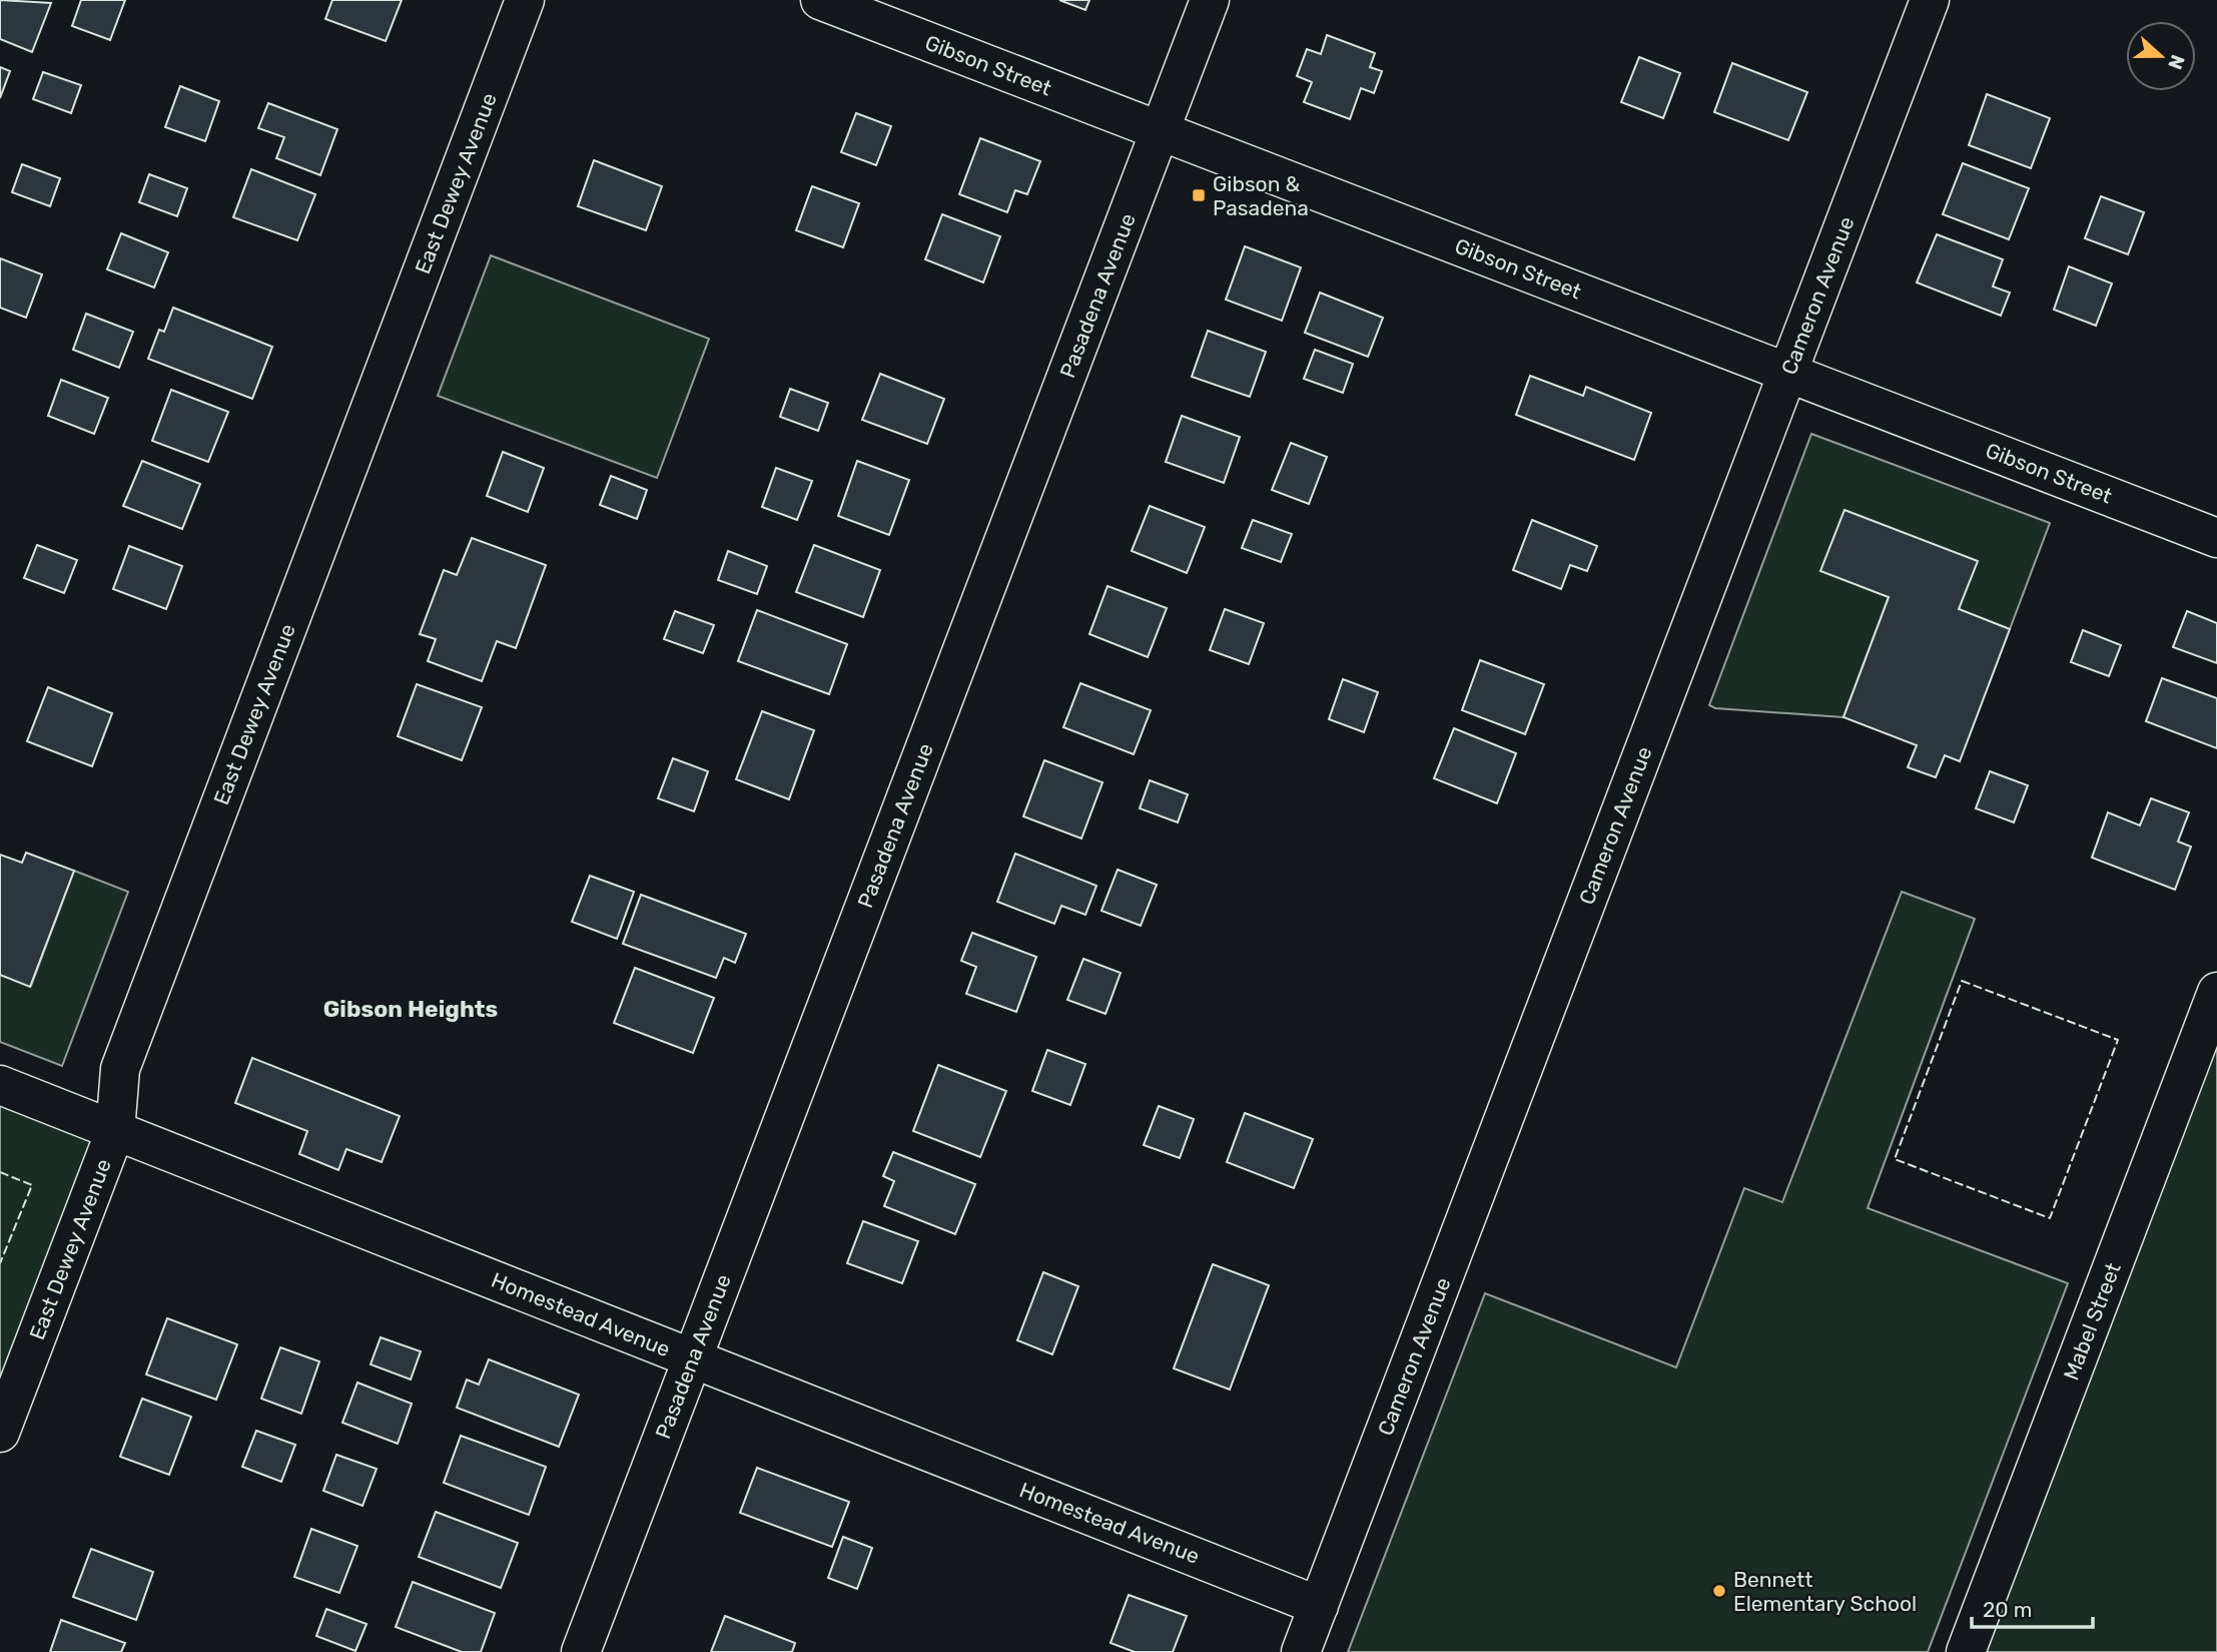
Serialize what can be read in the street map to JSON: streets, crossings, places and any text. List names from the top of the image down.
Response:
{
  "streets": {
    "street": [
      "Gibson Street",
      "East Dewey Avenue",
      "Pasadena Avenue",
      "Cameron Avenue",
      "Homestead Avenue",
      "Mabel Street"
    ]
  },
  "crossings": [
    ["Gibson Street", "Pasadena Avenue"],
    ["Gibson Street", "Cameron Avenue"],
    ["East Dewey Avenue", "Homestead Avenue"],
    ["Pasadena Avenue", "Homestead Avenue"],
    ["Cameron Avenue", "Homestead Avenue"]
  ],
  "districts": ["Gibson Heights"],
  "places": {
    "transit": ["Gibson & Pasadena"],
    "other": ["Bennett Elementary School"]
  },
  "scale_bar": "20 m",
  "north": "right"
}
